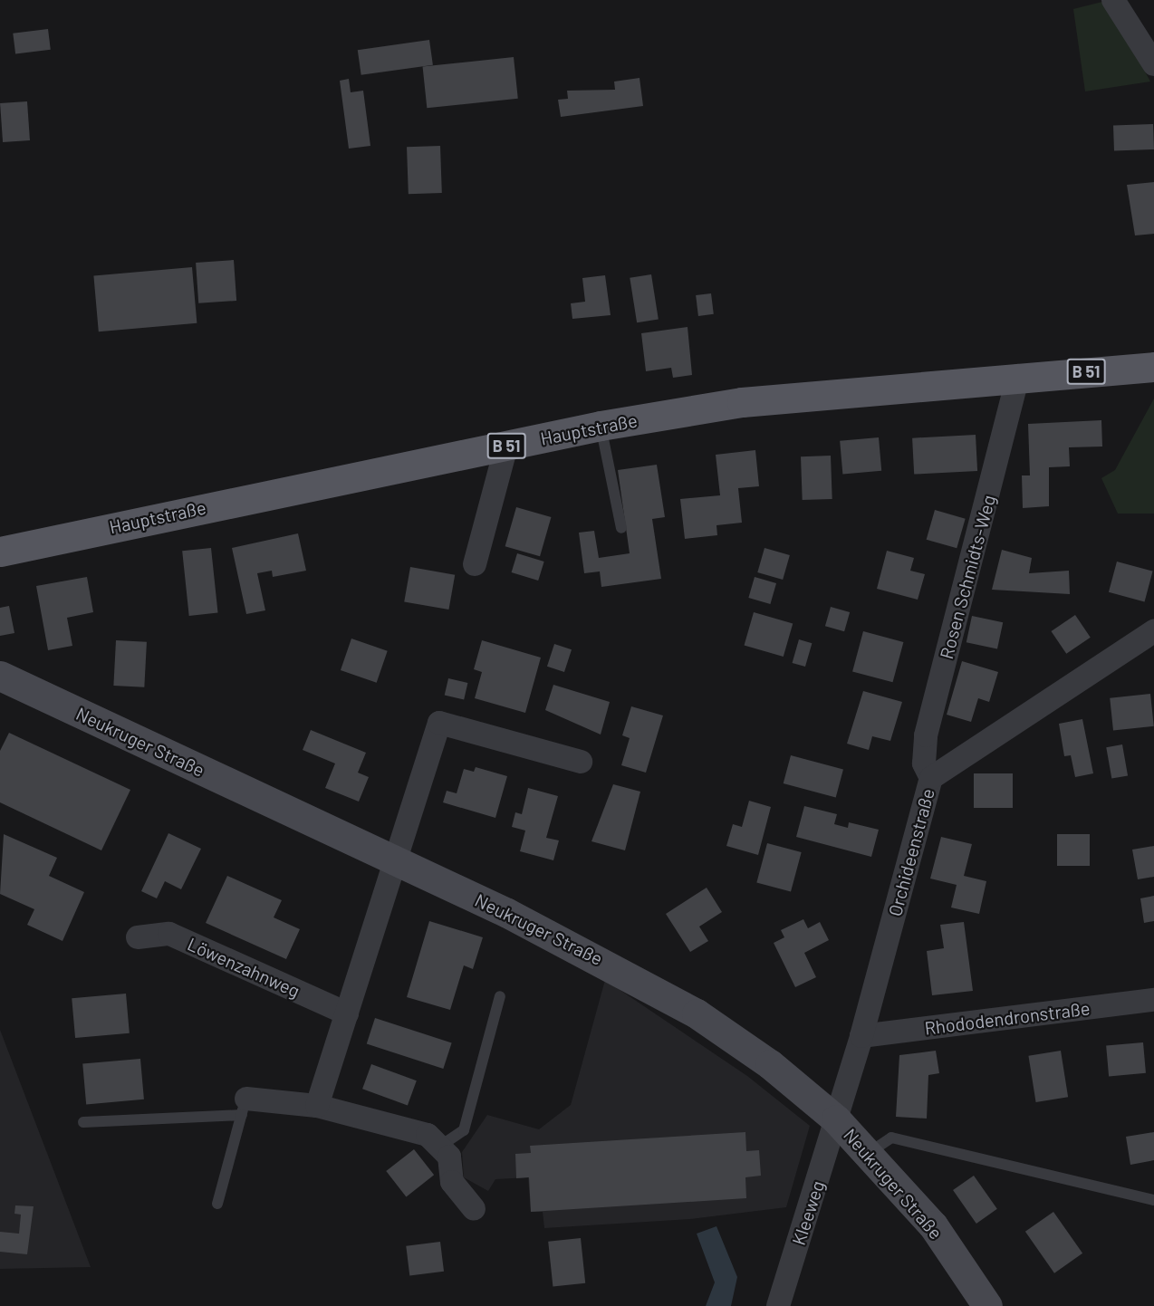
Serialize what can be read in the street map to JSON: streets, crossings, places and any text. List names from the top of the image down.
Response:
{
  "streets": {
    "main road": ["B 51", "Hauptstraße"],
    "street": [
      "Rosen Schmidts-Weg",
      "Neukruger Straße",
      "Orchideenstraße",
      "Löwenzahnweg",
      "Rhododendronstraße",
      "Kleeweg"
    ]
  },
  "crossings": [
    ["Hauptstraße", "Rosen Schmidts-Weg"],
    ["Rosen Schmidts-Weg", "Orchideenstraße"],
    ["Neukruger Straße", "Orchideenstraße"],
    ["Neukruger Straße", "Kleeweg"],
    ["Orchideenstraße", "Rhododendronstraße"],
    ["Orchideenstraße", "Kleeweg"]
  ]
}
